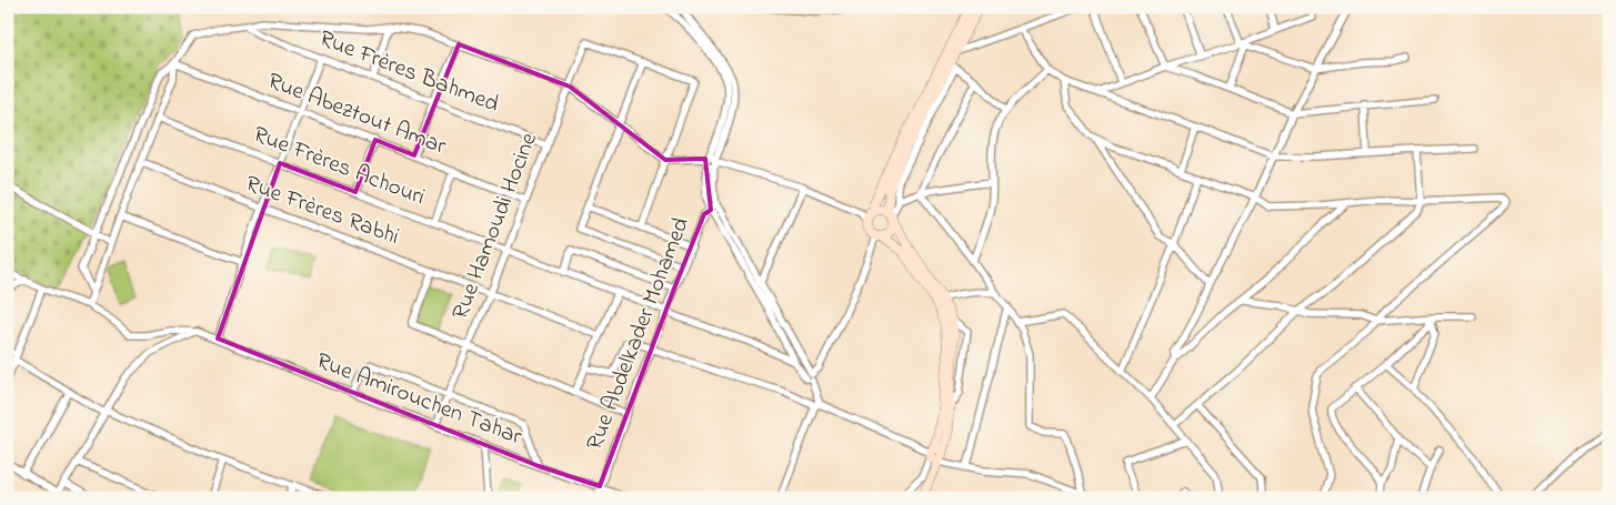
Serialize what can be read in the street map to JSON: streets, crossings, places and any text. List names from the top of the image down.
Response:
{
  "streets": {
    "street": [
      "Rue Frères Bahmed",
      "Rue Abeztout Amar",
      "Rue Frères Achouri",
      "Rue Frères Rabhi",
      "Rue Hamoudi Hocine",
      "Rue Abdelkader Mohamed",
      "Rue Amirouchen Tahar"
    ]
  },
  "crossings": [
    ["Rue Frères Bahmed", "Rue Hamoudi Hocine"],
    ["Rue Abeztout Amar", "Rue Hamoudi Hocine"],
    ["Rue Frères Achouri", "Rue Hamoudi Hocine"],
    ["Rue Frères Achouri", "Rue Abdelkader Mohamed"],
    ["Rue Frères Rabhi", "Rue Hamoudi Hocine"],
    ["Rue Hamoudi Hocine", "Rue Amirouchen Tahar"],
    ["Rue Abdelkader Mohamed", "Rue Amirouchen Tahar"]
  ]
}
